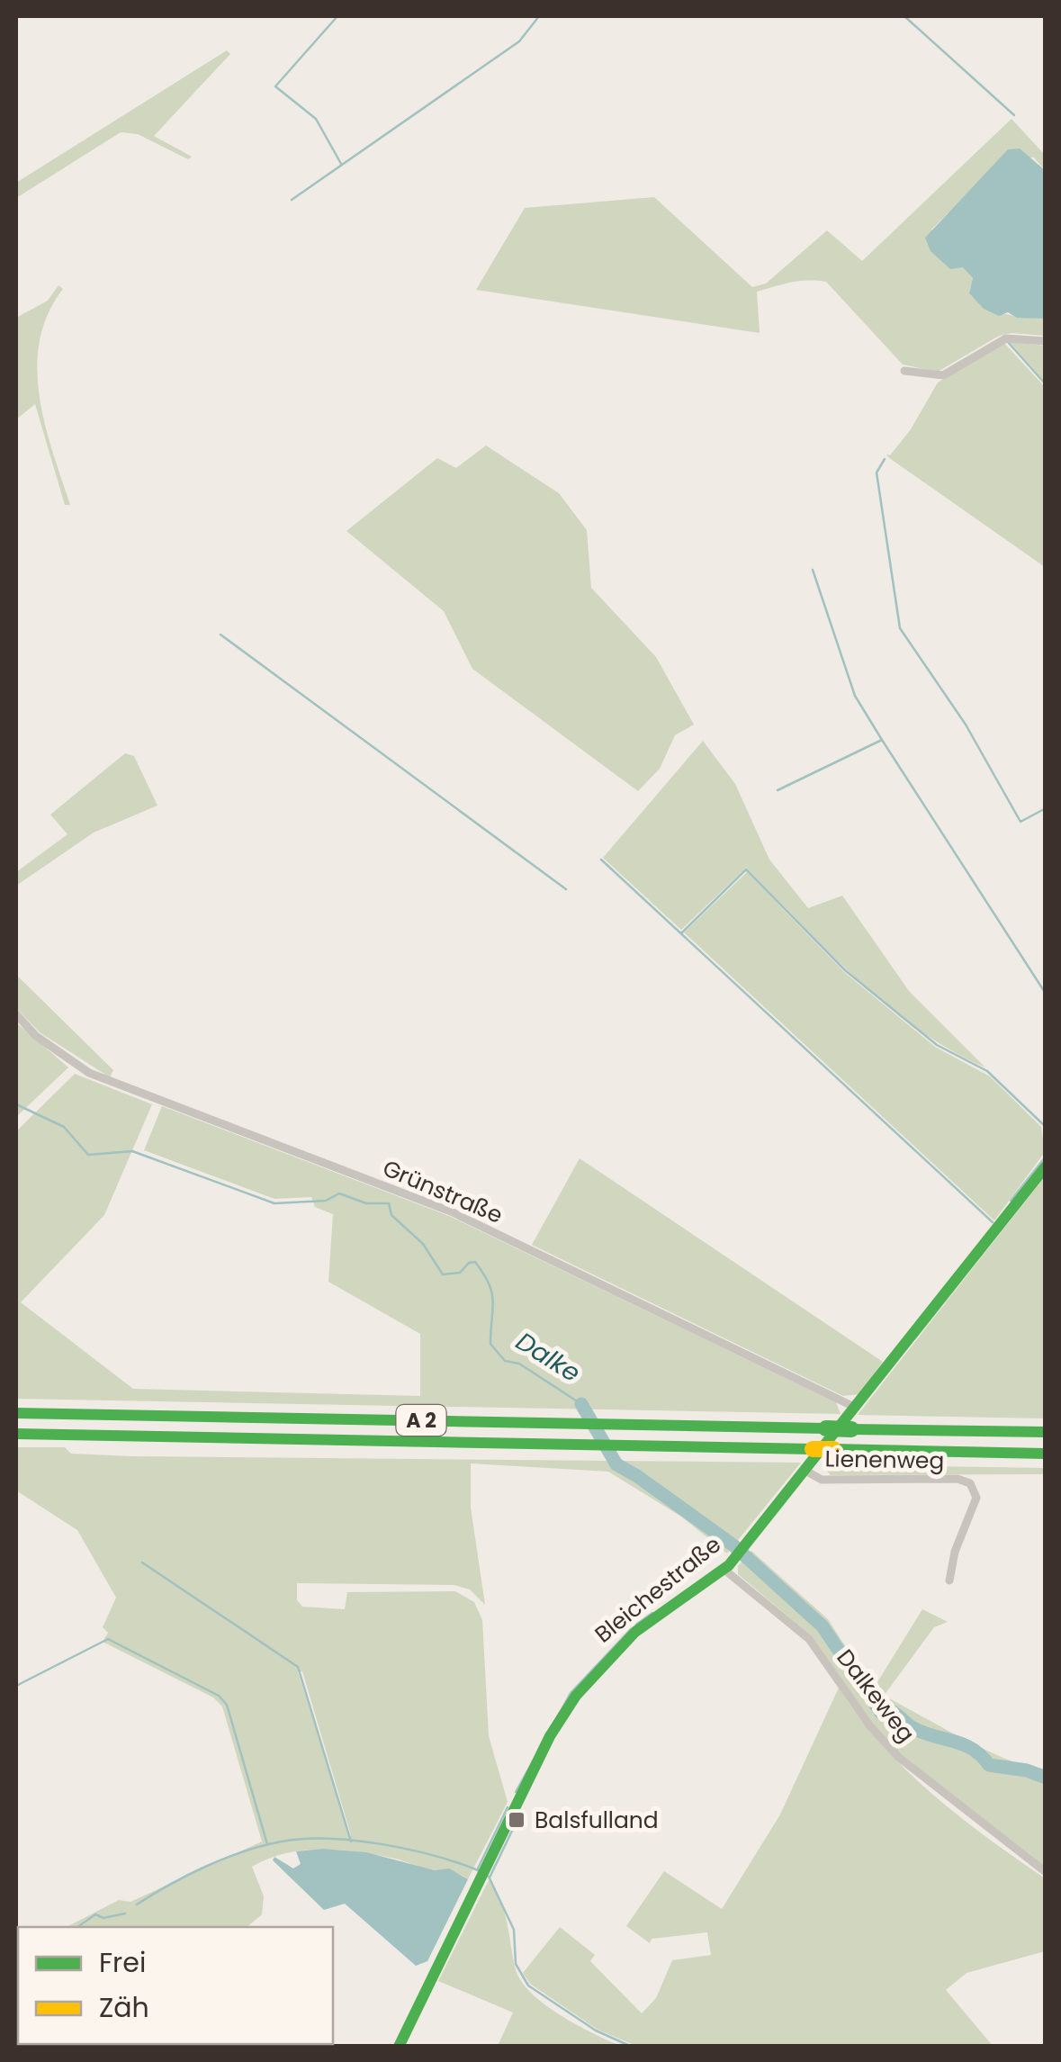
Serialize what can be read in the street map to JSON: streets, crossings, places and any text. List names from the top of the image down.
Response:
{
  "streets": {
    "main road": ["A 2", "Bleichestraße"],
    "street": ["Grünstraße", "Lienenweg", "Dalkeweg"]
  },
  "crossings": [
    ["Grünstraße", "Bleichestraße"],
    ["Lienenweg", "Bleichestraße"],
    ["Bleichestraße", "Dalkeweg"]
  ],
  "water": ["Dalke"],
  "places": {
    "transit": ["Balsfulland"]
  },
  "legend": ["Frei", "Zäh"]
}
